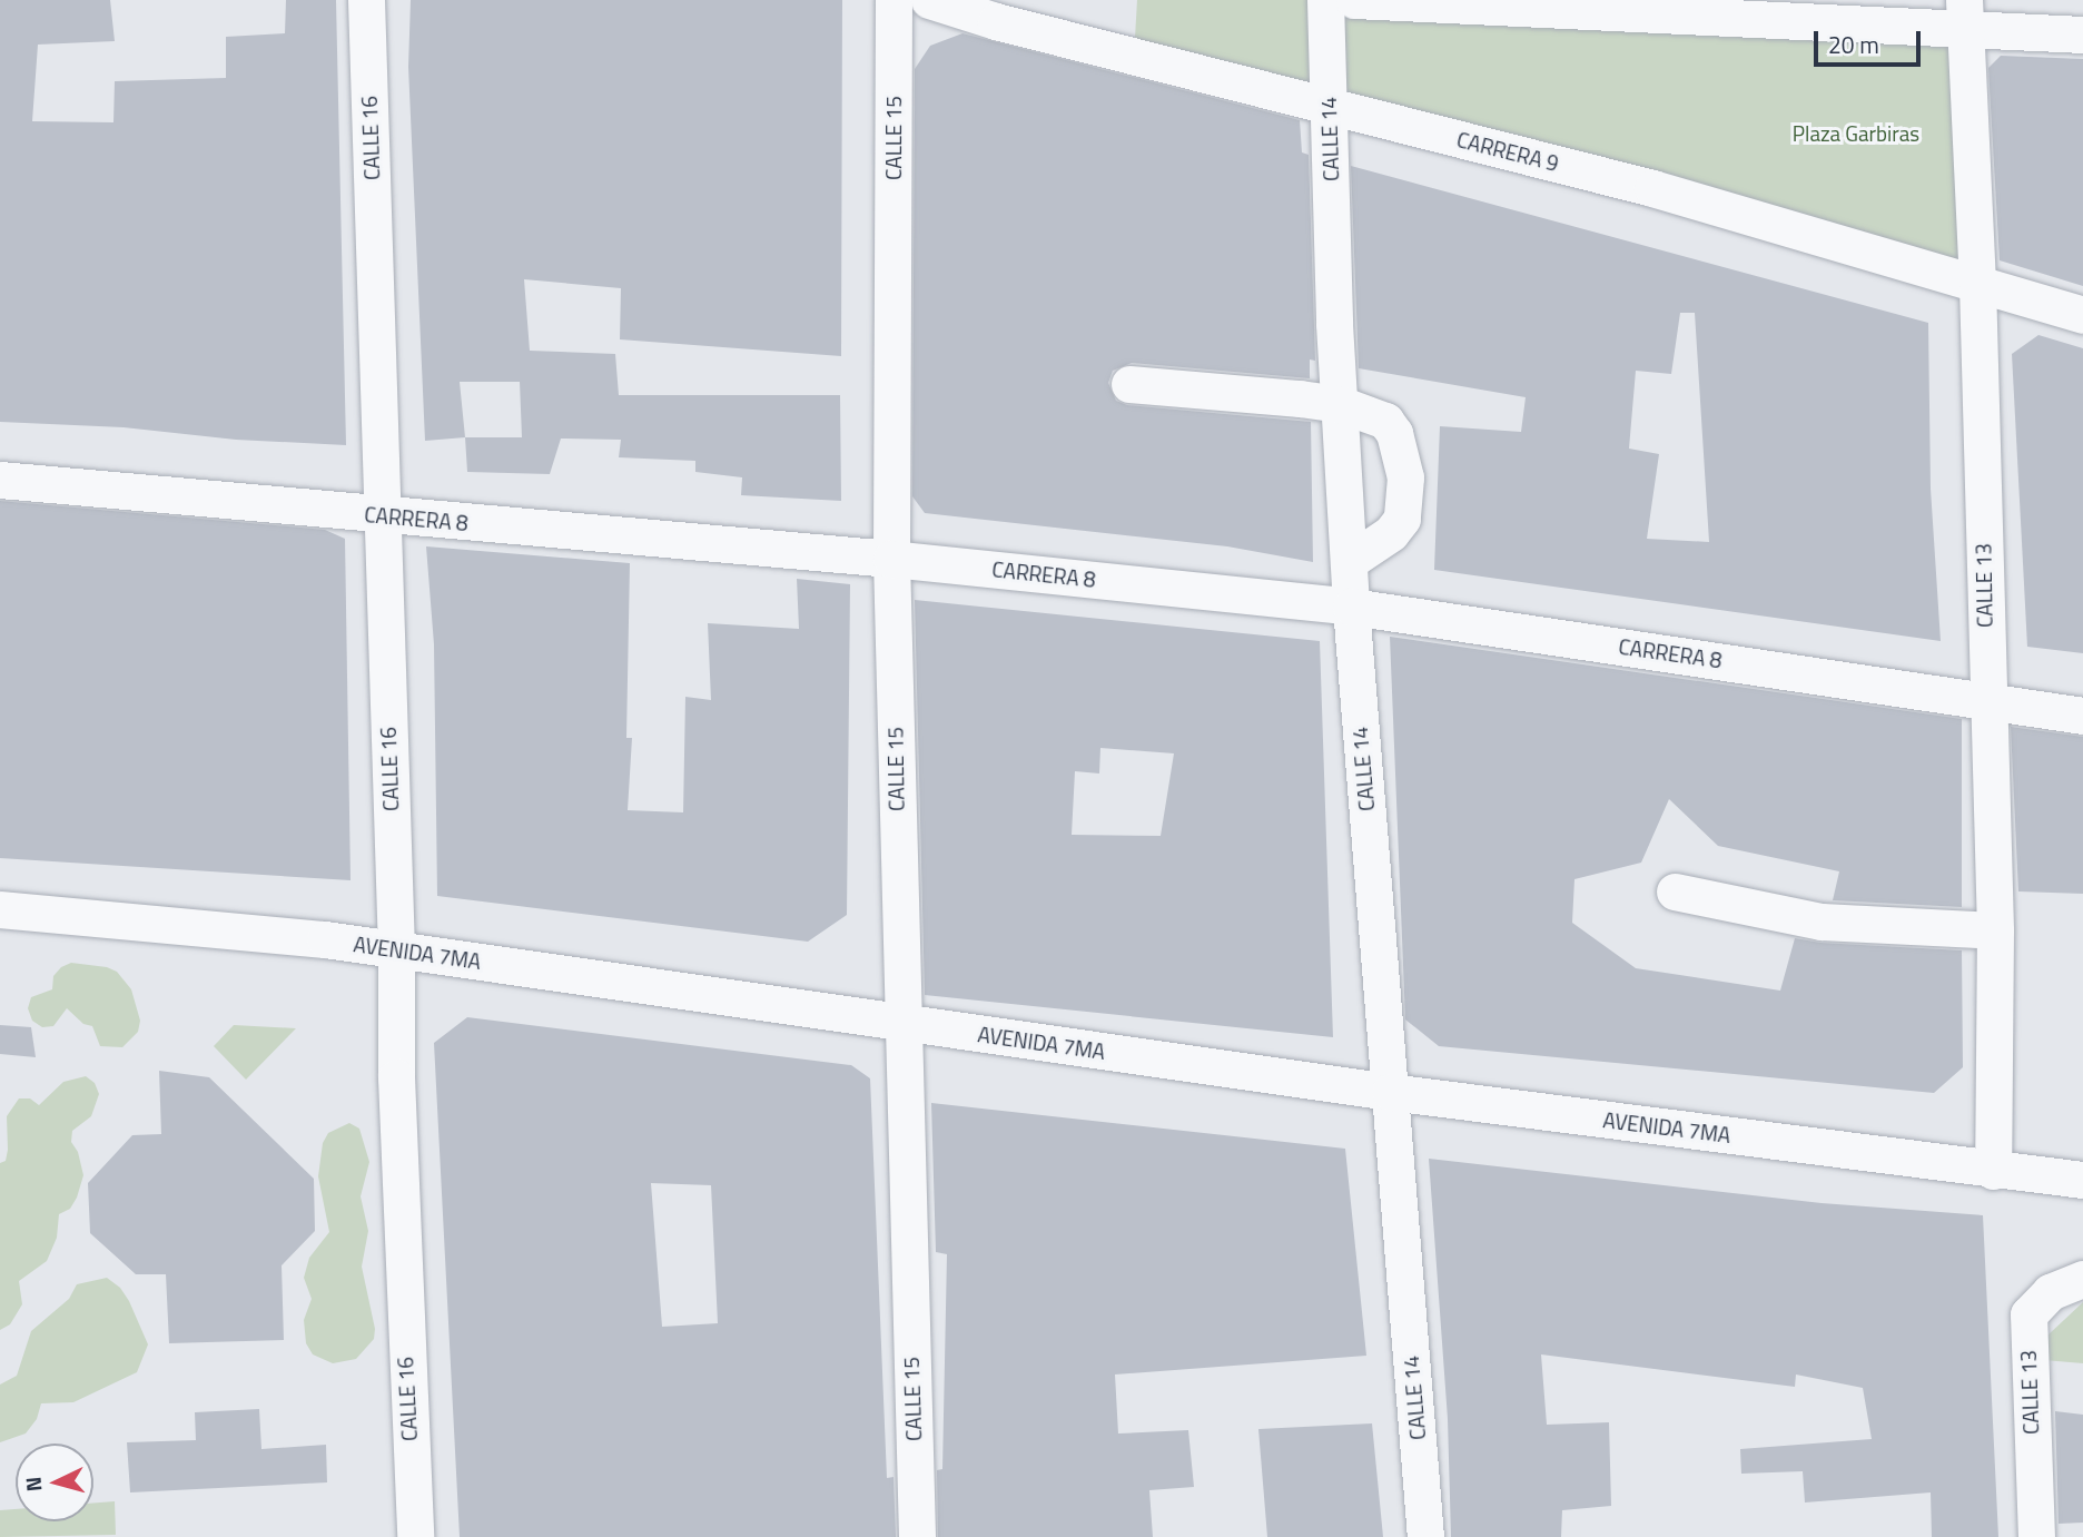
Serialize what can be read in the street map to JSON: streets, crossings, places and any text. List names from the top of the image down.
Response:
{
  "streets": {
    "street": [
      "CALLE 16",
      "CALLE 15",
      "CALLE 14",
      "CARRERA 9",
      "CARRERA 8",
      "CALLE 13",
      "AVENIDA 7MA"
    ]
  },
  "crossings": [
    ["CALLE 16", "CARRERA 8"],
    ["CALLE 16", "AVENIDA 7MA"],
    ["CALLE 15", "CARRERA 8"],
    ["CALLE 15", "AVENIDA 7MA"],
    ["CALLE 14", "CARRERA 9"],
    ["CALLE 14", "CARRERA 8"],
    ["CALLE 14", "AVENIDA 7MA"],
    ["CARRERA 9", "CALLE 13"],
    ["CARRERA 8", "CALLE 13"],
    ["CALLE 13", "AVENIDA 7MA"]
  ],
  "parks": ["Plaza Garbiras"],
  "scale_bar": "20 m",
  "north": "left"
}
